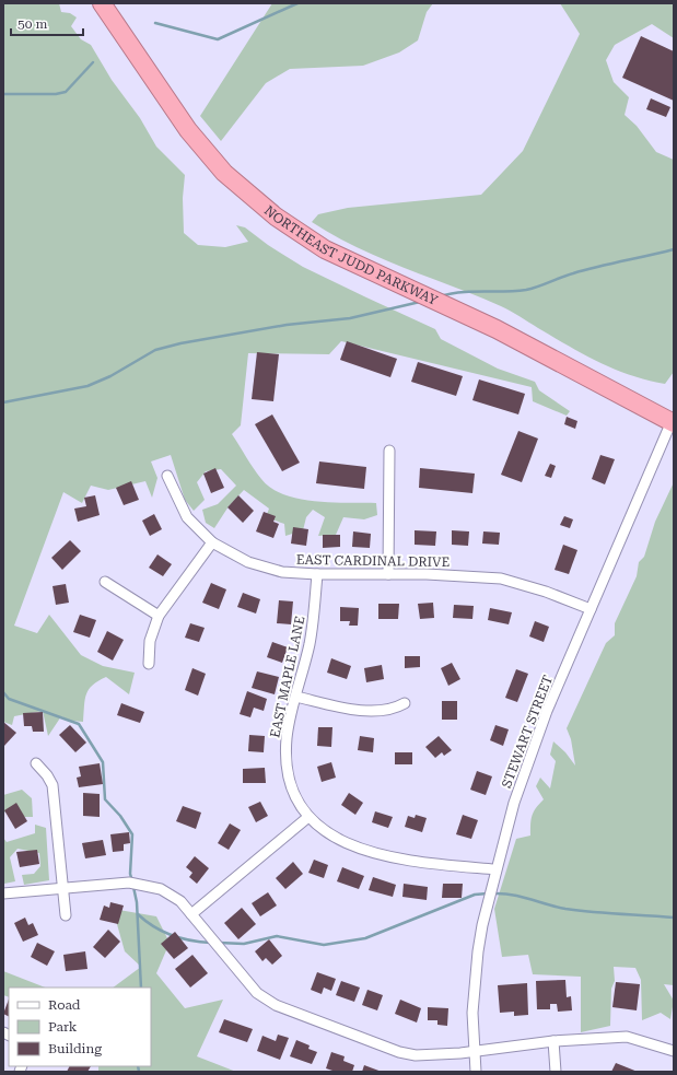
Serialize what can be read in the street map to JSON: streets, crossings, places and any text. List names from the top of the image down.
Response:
{
  "streets": {
    "highway": ["NORTHEAST JUDD PARKWAY"],
    "street": ["EAST CARDINAL DRIVE", "EAST MAPLE LANE", "STEWART STREET"]
  },
  "crossings": [
    ["NORTHEAST JUDD PARKWAY", "STEWART STREET"],
    ["EAST CARDINAL DRIVE", "EAST MAPLE LANE"],
    ["EAST CARDINAL DRIVE", "STEWART STREET"],
    ["EAST MAPLE LANE", "STEWART STREET"]
  ],
  "legend": ["Road", "Park", "Building"],
  "scale_bar": "50 m"
}
